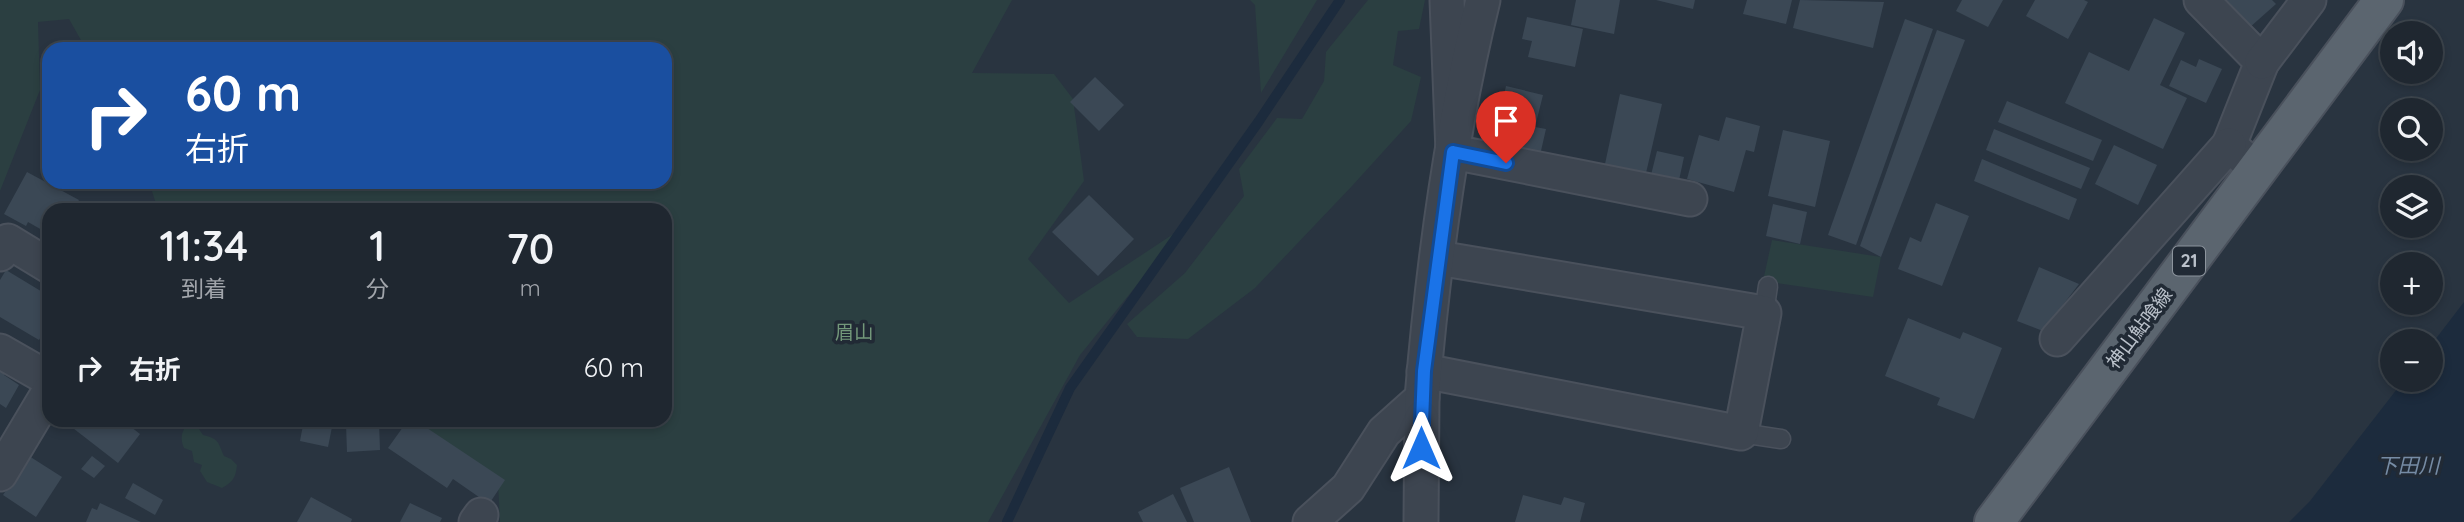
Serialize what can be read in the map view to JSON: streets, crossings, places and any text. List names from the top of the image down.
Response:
{
  "streets": {
    "main road": ["21", "神山鮎喰線"]
  },
  "water": ["下田川"],
  "parks": ["眉山"],
  "page": {
    "map_buttons": ["+", "−"],
    "turn": ["60 m", "右折"],
    "eta": [
      "11:34",
      "到着",
      "1",
      "分",
      "70",
      "m"
    ],
    "list": [
      {
        "name": "右折",
        "value": "60 m"
      }
    ]
  }
}
